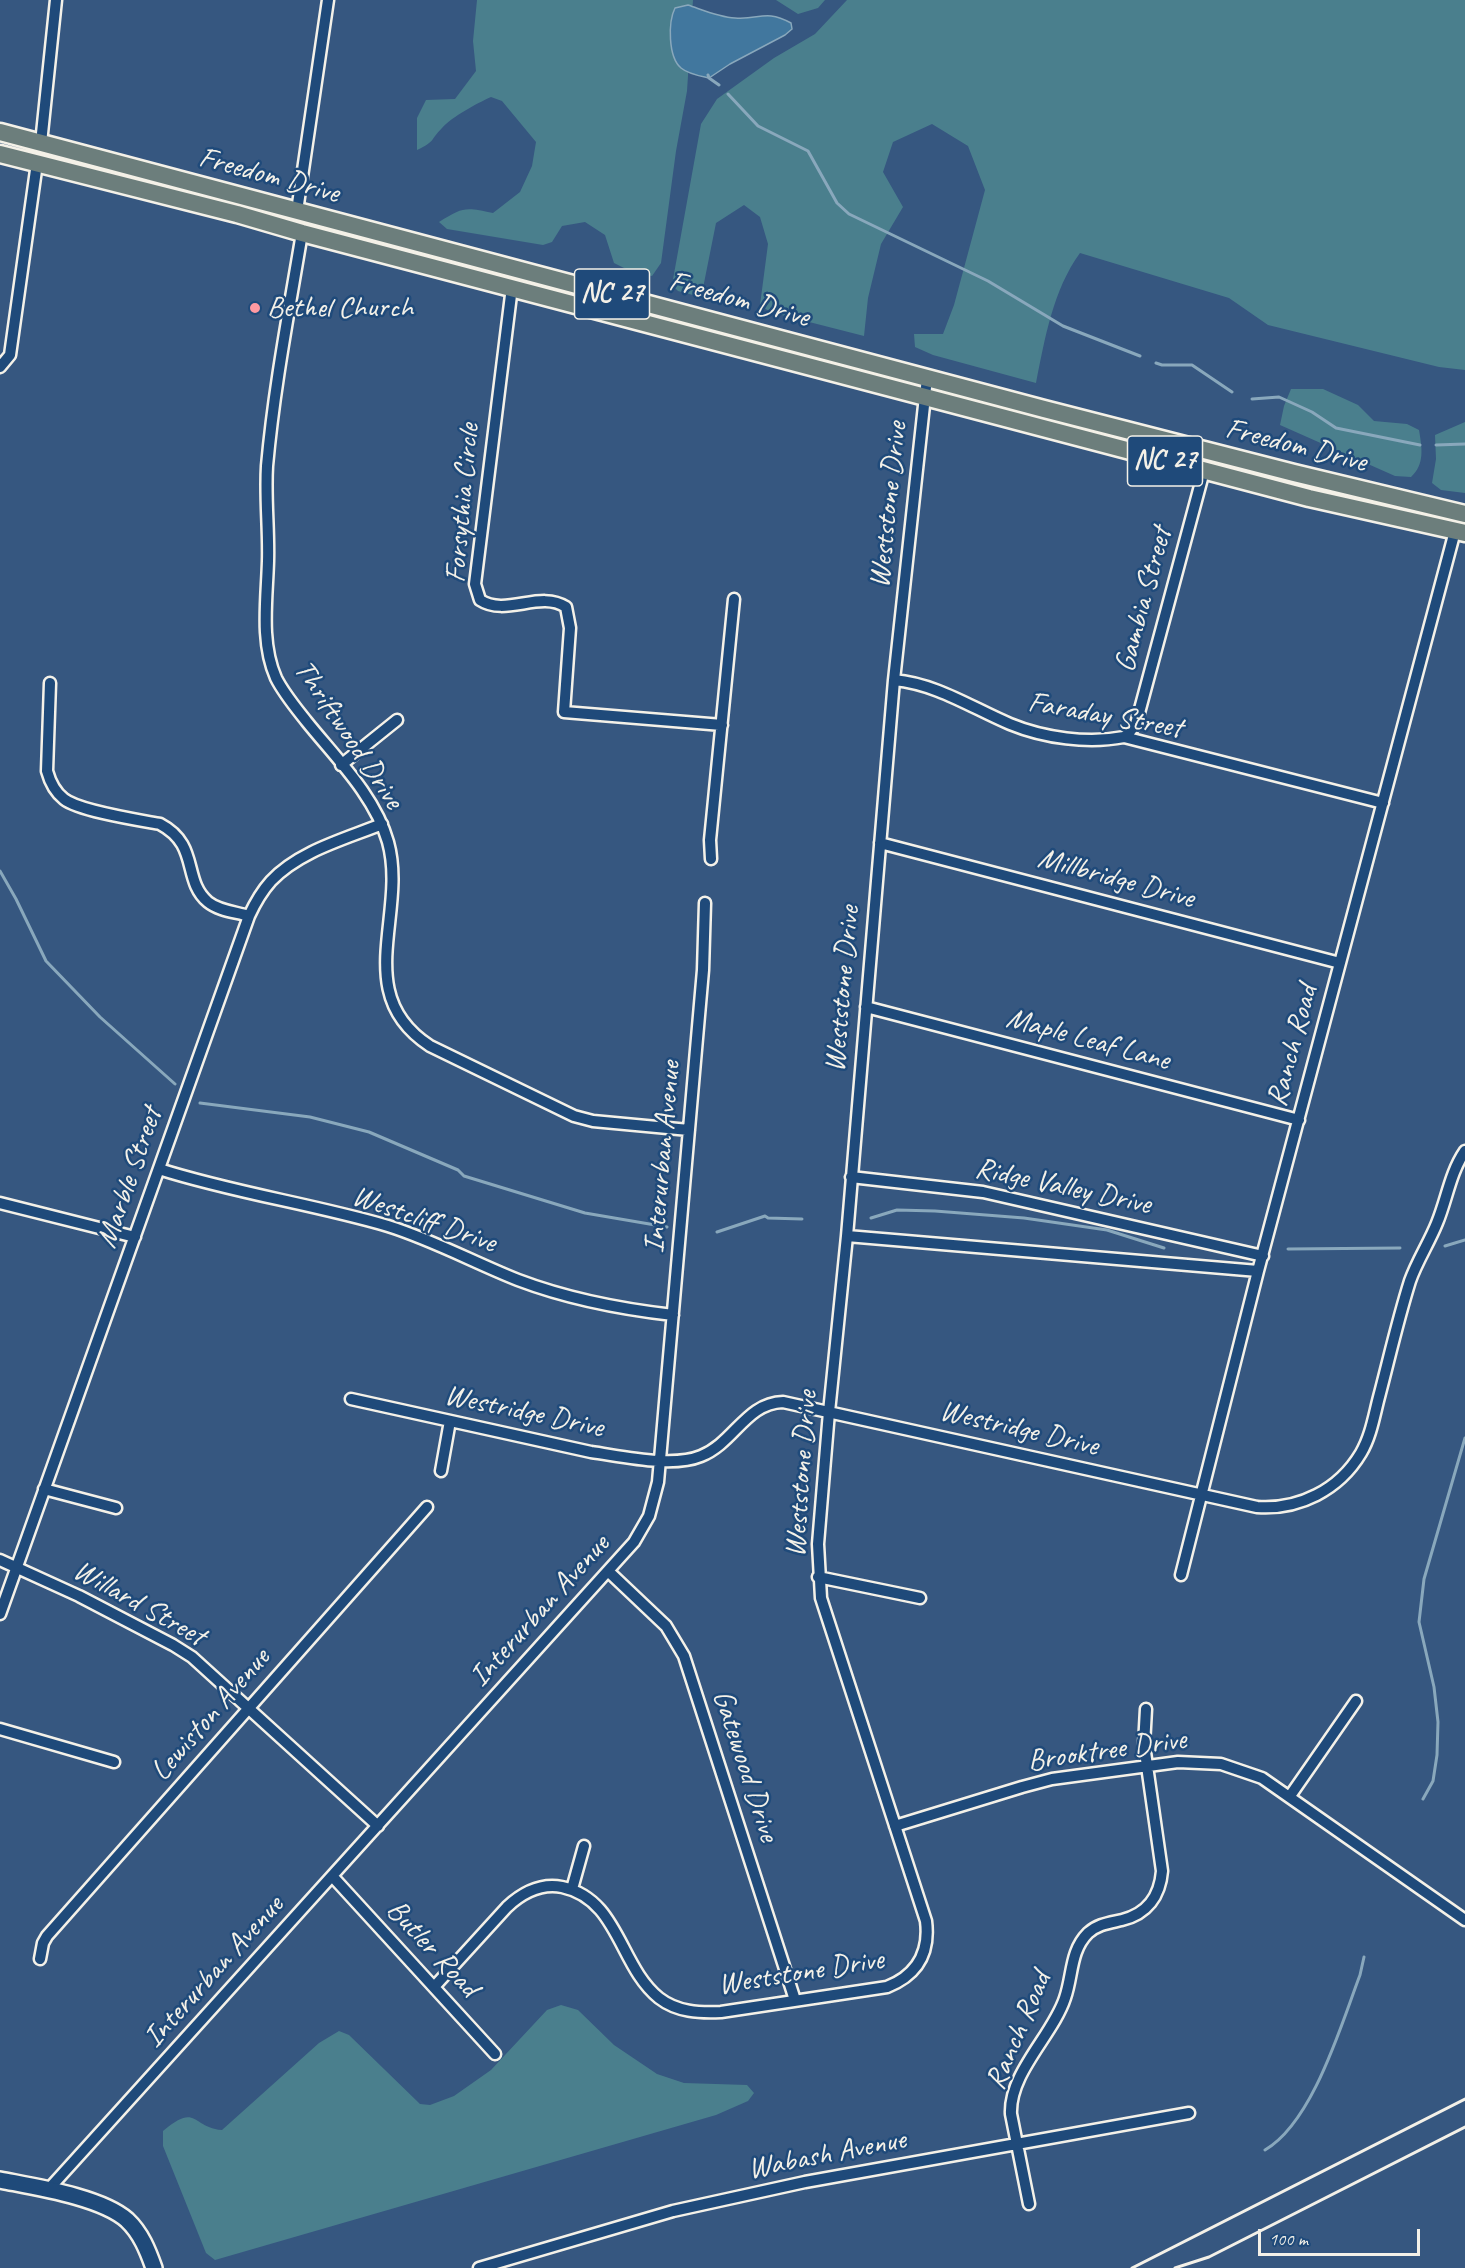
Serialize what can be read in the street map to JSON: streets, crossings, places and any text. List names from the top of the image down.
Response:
{
  "streets": {
    "main road": ["Freedom Drive", "NC 27"],
    "street": [
      "Forsythia Circle",
      "Weststone Drive",
      "Gambia Street",
      "Faraday Street",
      "Thriftwood Drive",
      "Millbridge Drive",
      "Maple Leaf Lane",
      "Ranch Road",
      "Interurban Avenue",
      "Marble Street",
      "Ridge Valley Drive",
      "Westcliff Drive",
      "Westridge Drive",
      "Willard Street",
      "Lewiston Avenue",
      "Brooktree Drive",
      "Gatewood Drive",
      "Butler Road",
      "Wabash Avenue"
    ]
  },
  "crossings": [
    ["Freedom Drive", "Forsythia Circle"],
    ["Freedom Drive", "Weststone Drive"],
    ["Freedom Drive", "Gambia Street"],
    ["Freedom Drive", "Thriftwood Drive"],
    ["Freedom Drive", "Ranch Road"],
    ["Weststone Drive", "Faraday Street"],
    ["Weststone Drive", "Millbridge Drive"],
    ["Weststone Drive", "Maple Leaf Lane"],
    ["Weststone Drive", "Ridge Valley Drive"],
    ["Weststone Drive", "Westridge Drive"],
    ["Weststone Drive", "Brooktree Drive"],
    ["Weststone Drive", "Gatewood Drive"],
    ["Gambia Street", "Faraday Street"],
    ["Faraday Street", "Ranch Road"],
    ["Thriftwood Drive", "Interurban Avenue"],
    ["Thriftwood Drive", "Marble Street"],
    ["Millbridge Drive", "Ranch Road"],
    ["Maple Leaf Lane", "Ranch Road"],
    ["Ranch Road", "Ridge Valley Drive"],
    ["Ranch Road", "Westridge Drive"],
    ["Ranch Road", "Brooktree Drive"],
    ["Ranch Road", "Wabash Avenue"],
    ["Interurban Avenue", "Westcliff Drive"],
    ["Interurban Avenue", "Westridge Drive"],
    ["Interurban Avenue", "Willard Street"],
    ["Interurban Avenue", "Gatewood Drive"],
    ["Interurban Avenue", "Butler Road"],
    ["Marble Street", "Westcliff Drive"],
    ["Marble Street", "Willard Street"],
    ["Willard Street", "Lewiston Avenue"]
  ],
  "places": ["Bethel Church"],
  "scale_bar": "100 m"
}
